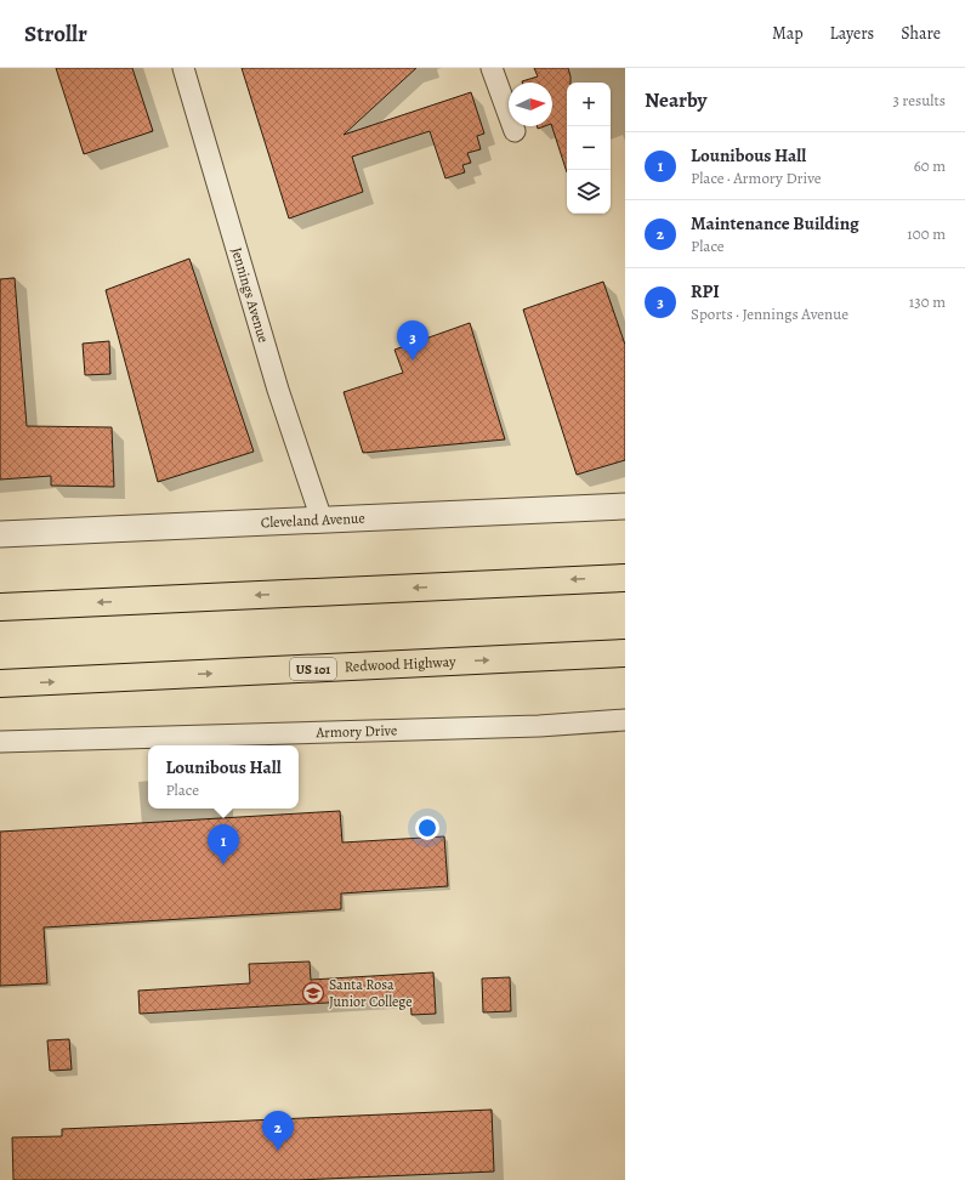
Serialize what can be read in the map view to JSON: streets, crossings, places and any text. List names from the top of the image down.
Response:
{
  "streets": {
    "highway": ["Redwood Highway", "US 101"],
    "street": ["Jennings Avenue", "Cleveland Avenue", "Armory Drive"]
  },
  "crossings": [
    ["Jennings Avenue", "Cleveland Avenue"]
  ],
  "places": {
    "school or university": ["Santa Rosa Junior College"]
  },
  "north": "right",
  "page": {
    "header": "Strollr",
    "nav": ["Map", "Layers", "Share"],
    "heading": ["Nearby", "3 results"],
    "map_buttons": ["+", "−"],
    "list": [
      {
        "mark": "1",
        "name": "Lounibous Hall",
        "note": "Place · Armory Drive",
        "value": "60 m"
      },
      {
        "mark": "2",
        "name": "Maintenance Building",
        "note": "Place",
        "value": "100 m"
      },
      {
        "mark": "3",
        "name": "RPI",
        "note": "Sports · Jennings Avenue",
        "value": "130 m"
      }
    ],
    "pins": ["3", "1", "2"],
    "popup": ["Lounibous Hall", "Place"]
  }
}
